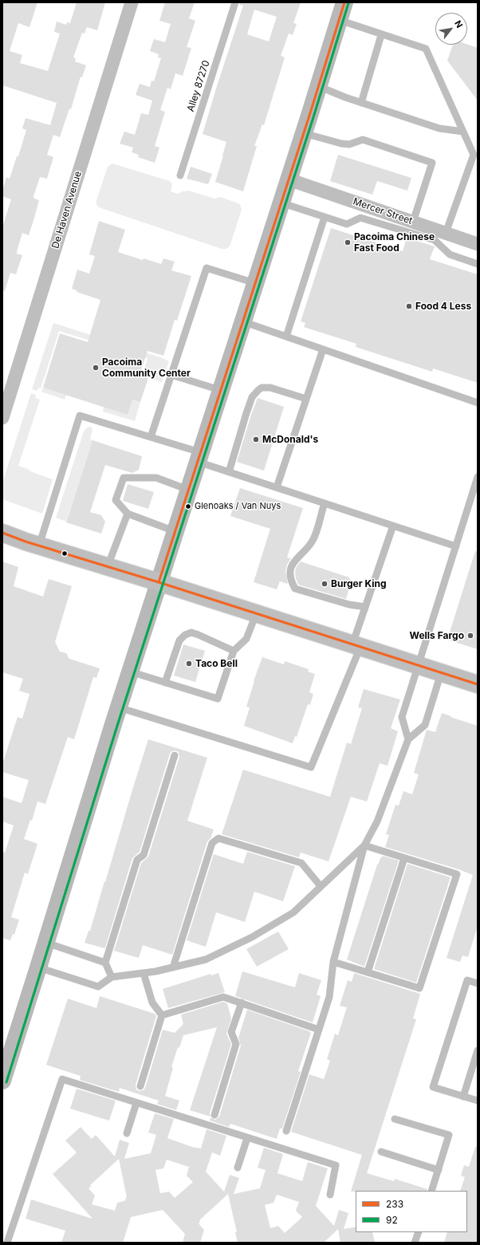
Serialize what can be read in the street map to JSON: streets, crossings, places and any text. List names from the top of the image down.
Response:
{
  "streets": {
    "street": ["De Haven Avenue", "Mercer Street"],
    "lane": ["Alley 87270"]
  },
  "places": [
    "Pacoima Chinese Fast Food",
    "Food 4 Less",
    "Pacoima Community Center",
    "McDonald's",
    "Glenoaks / Van Nuys",
    "Burger King",
    "Wells Fargo",
    "Taco Bell"
  ],
  "lines": ["transit line 233", "transit line 92"],
  "legend": ["233", "92"],
  "north": "top right"
}
